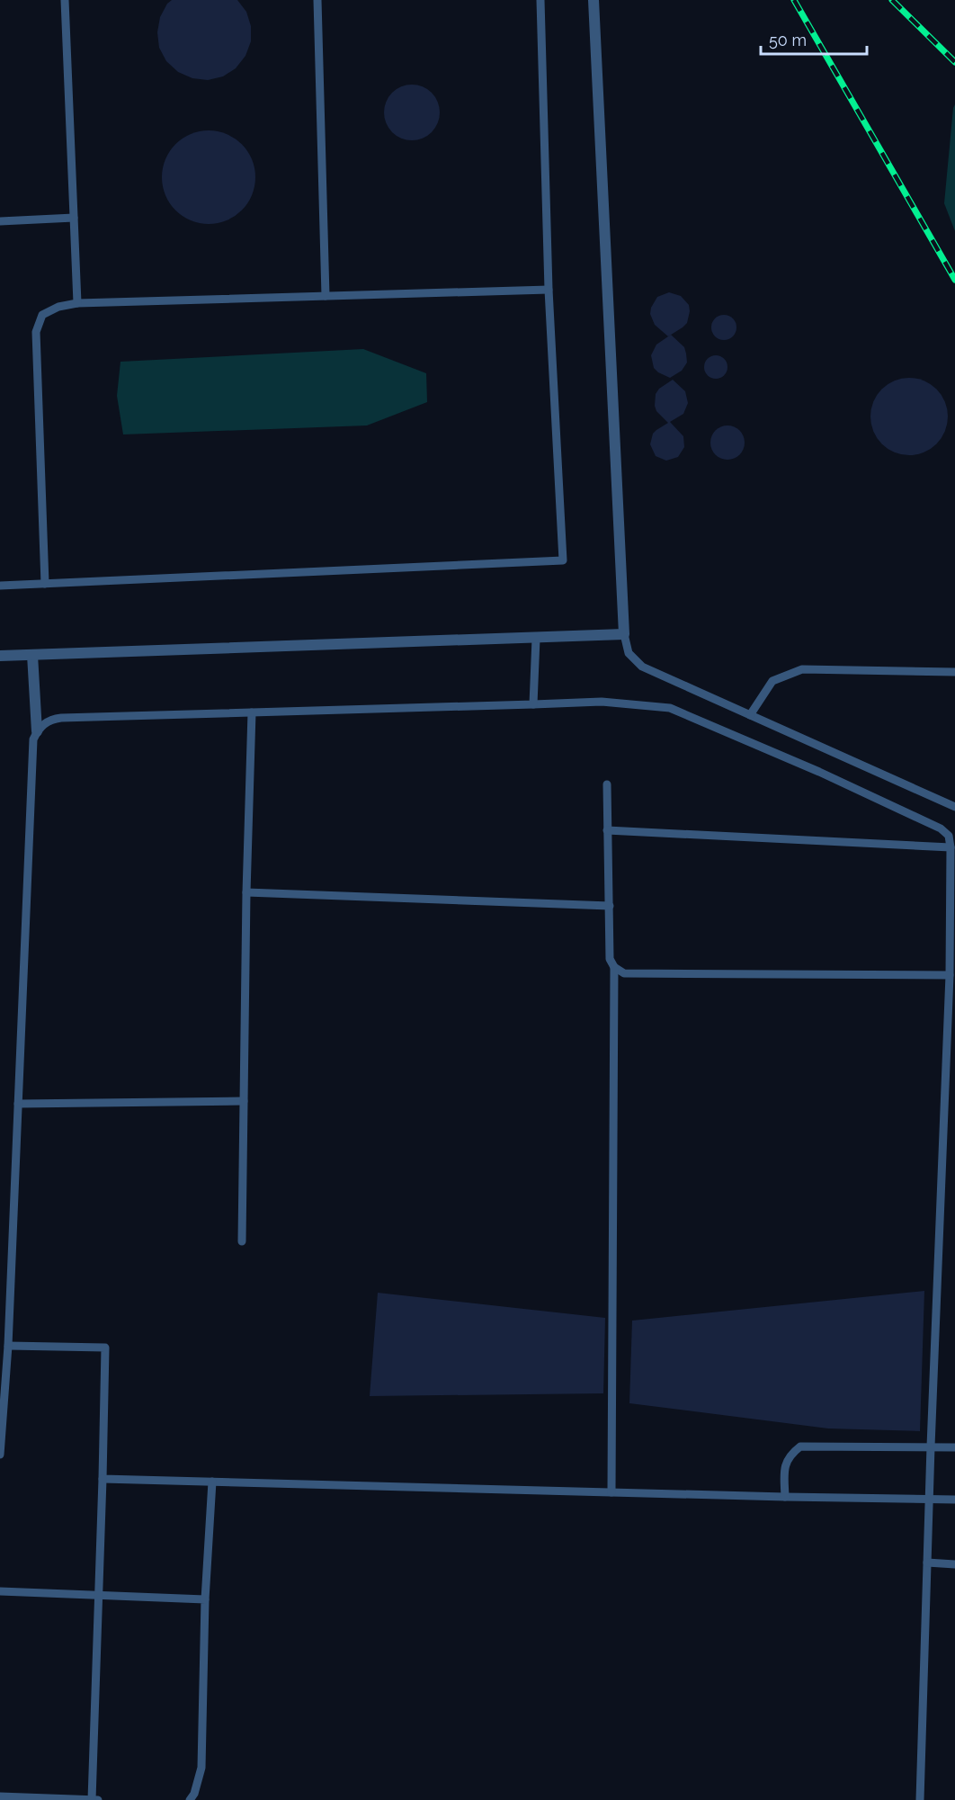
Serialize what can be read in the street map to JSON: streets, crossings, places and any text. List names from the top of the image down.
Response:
{
  "scale_bar": "50 m"
}
